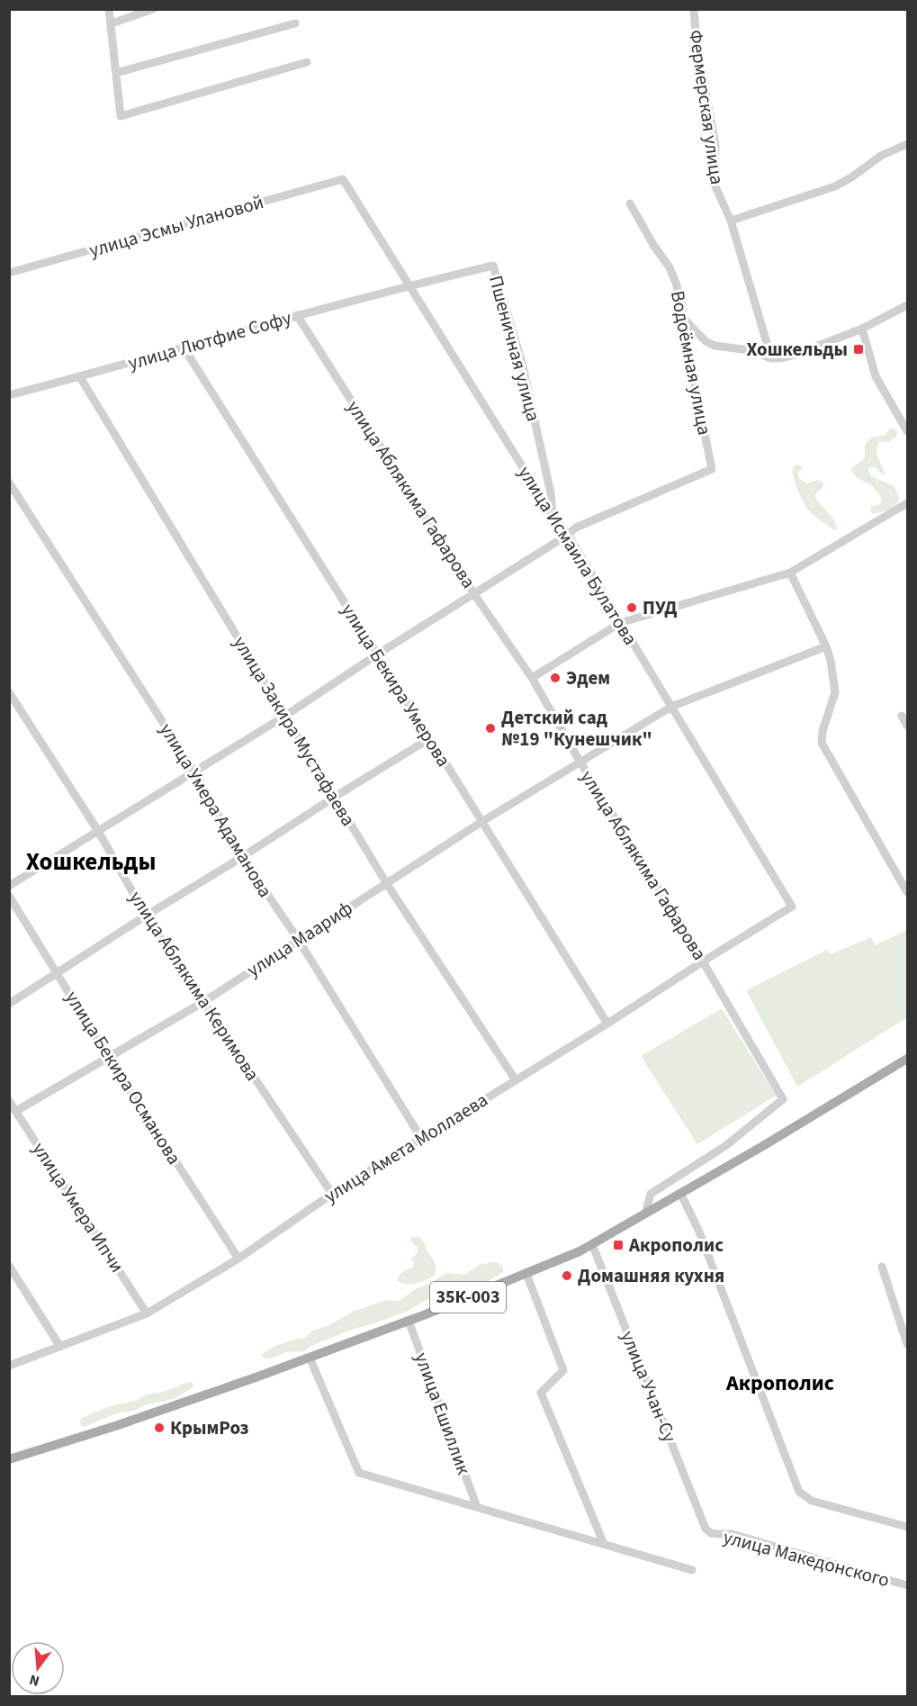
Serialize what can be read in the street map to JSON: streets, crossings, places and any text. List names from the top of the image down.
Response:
{
  "streets": {
    "main road": ["35К-003"],
    "street": [
      "Фермерская улица",
      "улица Эсмы Улановой",
      "улица Лютфие Софу",
      "Пшеничная улица",
      "Водоёмная улица",
      "улица Аблякима Гафарова",
      "улица Исмаила Булатова",
      "улица Бекира Умерова",
      "улица Закира Мустафаева",
      "улица Умера Адаманова",
      "улица Маариф",
      "улица Аблякима Керимова",
      "улица Бекира Османова",
      "улица Амета Моллаева",
      "улица Умера Ипчи",
      "улица Учан-Су",
      "улица Ешиллик",
      "улица Македонского"
    ]
  },
  "crossings": [
    ["улица Эсмы Улановой", "улица Исмаила Булатова"],
    ["улица Лютфие Софу", "Пшеничная улица"],
    ["улица Лютфие Софу", "улица Аблякима Гафарова"],
    ["улица Лютфие Софу", "улица Исмаила Булатова"],
    ["улица Лютфие Софу", "улица Бекира Умерова"],
    ["улица Лютфие Софу", "улица Закира Мустафаева"],
    ["Пшеничная улица", "улица Исмаила Булатова"],
    ["Водоёмная улица", "улица Исмаила Булатова"],
    ["улица Аблякима Гафарова", "улица Маариф"],
    ["улица Аблякима Гафарова", "улица Амета Моллаева"],
    ["улица Аблякима Гафарова", "35К-003"],
    ["улица Исмаила Булатова", "улица Маариф"],
    ["улица Исмаила Булатова", "улица Амета Моллаева"],
    ["улица Бекира Умерова", "улица Маариф"],
    ["улица Бекира Умерова", "улица Амета Моллаева"],
    ["улица Закира Мустафаева", "улица Маариф"],
    ["улица Закира Мустафаева", "улица Амета Моллаева"],
    ["улица Умера Адаманова", "улица Маариф"],
    ["улица Умера Адаманова", "улица Амета Моллаева"],
    ["улица Маариф", "улица Аблякима Керимова"],
    ["улица Маариф", "улица Бекира Османова"],
    ["улица Маариф", "улица Умера Ипчи"],
    ["улица Аблякима Керимова", "улица Амета Моллаева"],
    ["улица Бекира Османова", "улица Амета Моллаева"],
    ["улица Амета Моллаева", "улица Умера Ипчи"],
    ["35К-003", "улица Учан-Су"],
    ["35К-003", "улица Ешиллик"],
    ["улица Учан-Су", "улица Македонского"]
  ],
  "districts": ["Хошкельды", "Акрополис"],
  "places": {
    "transit": ["Хошкельды", "Акрополис"],
    "other": [
      "ПУД",
      "Эдем",
      "Детский сад №19 \"Кунешчик\"",
      "Домашняя кухня",
      "КрымРоз"
    ]
  },
  "north": "bottom"
}
